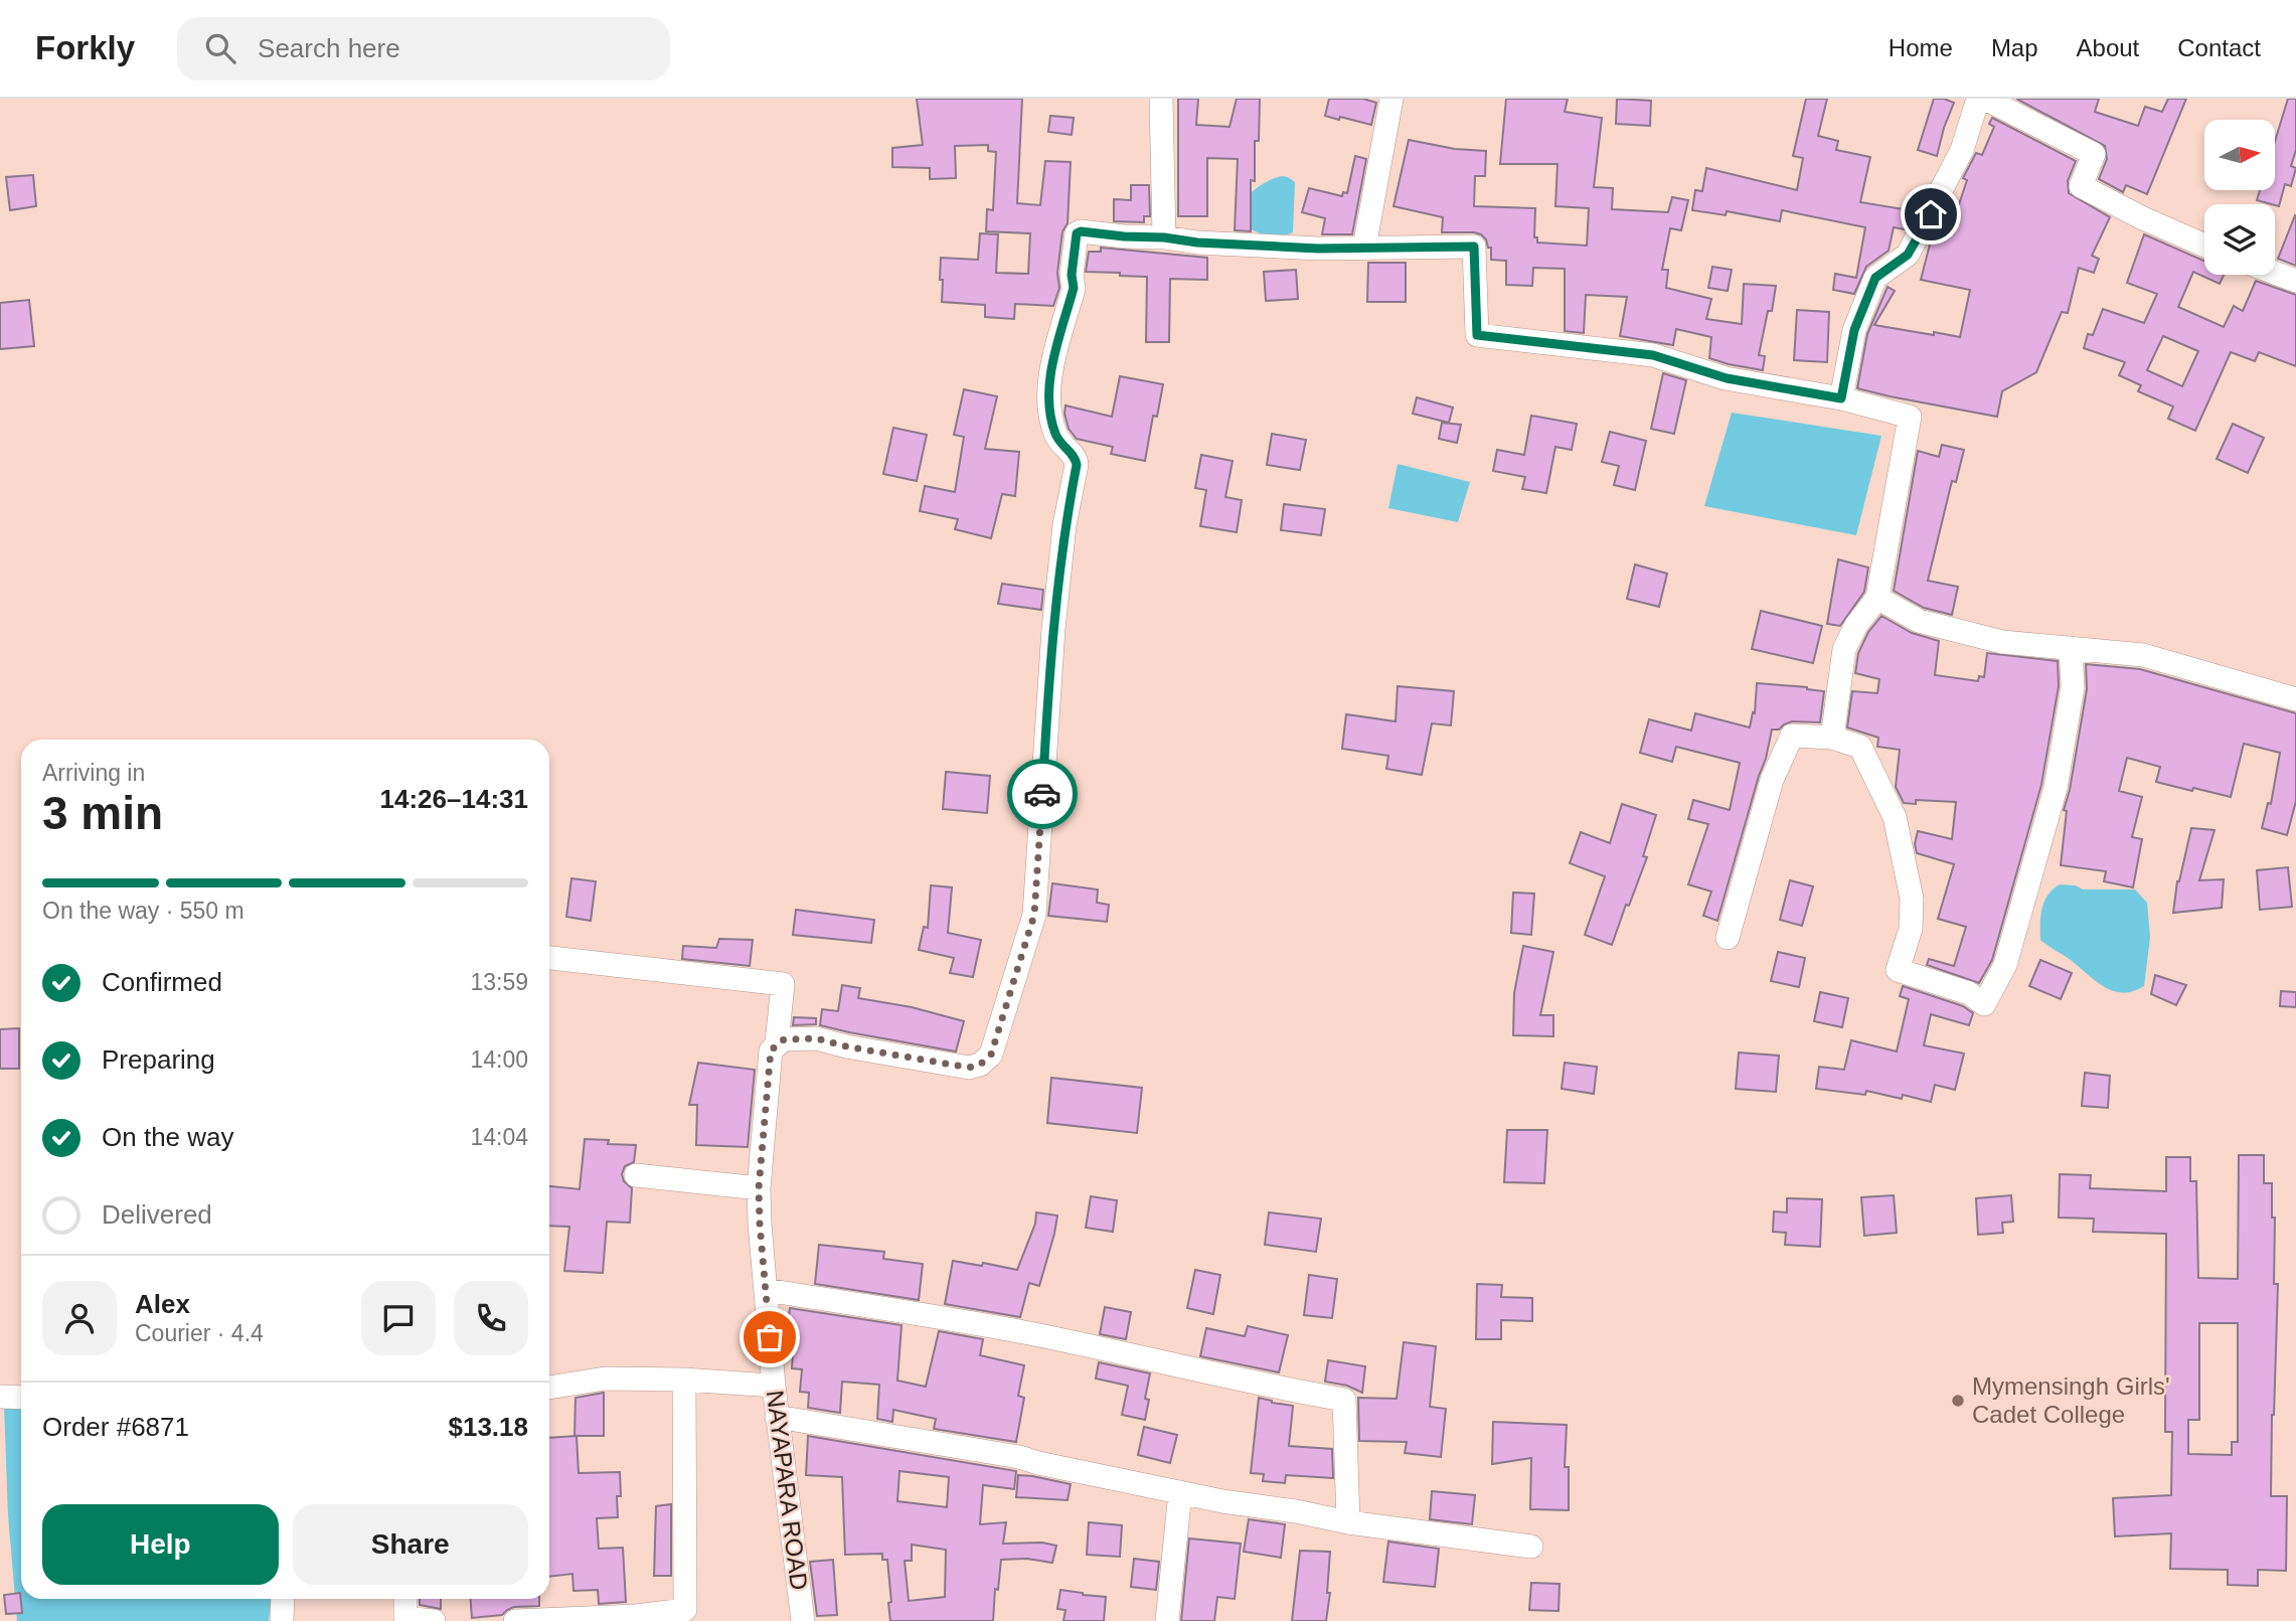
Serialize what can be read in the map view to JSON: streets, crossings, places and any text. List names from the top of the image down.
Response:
{
  "streets": {
    "street": ["NAYAPARA ROAD"]
  },
  "places": ["Mymensingh Girls' Cadet College"],
  "north": "right",
  "page": {
    "header": "Forkly",
    "search": "Search here",
    "nav": [
      "Home",
      "Map",
      "About",
      "Contact"
    ],
    "heading": ["3 min", "Arriving in", "14:26–14:31"],
    "panel": [
      "Alex",
      "Courier · 4.4",
      "Order #6871",
      "$13.18"
    ],
    "bar": "On the way · 550 m",
    "list": [
      ["Confirmed", "13:59"],
      ["Preparing", "14:00"],
      ["On the way", "14:04"],
      "Delivered"
    ],
    "buttons": ["Help", "Share"]
  }
}
